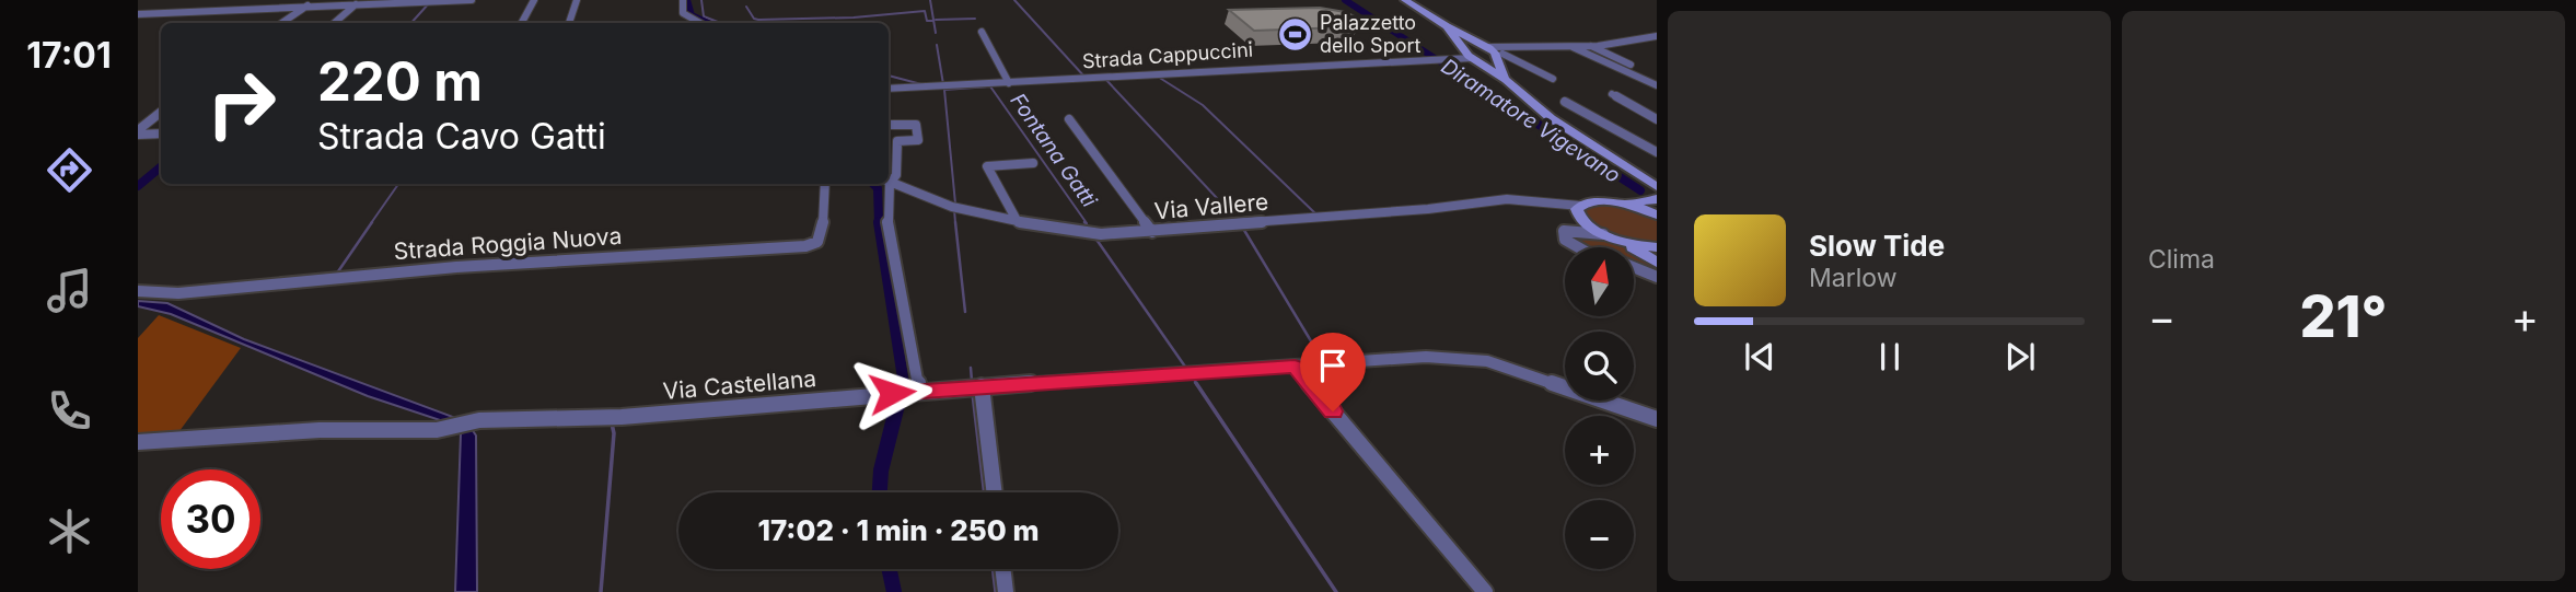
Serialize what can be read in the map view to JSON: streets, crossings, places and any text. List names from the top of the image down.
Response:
{
  "streets": {
    "street": [
      "Strada Cappuccini",
      "Via Vallere",
      "Strada Roggia Nuova",
      "Via Castellana"
    ]
  },
  "water": ["Diramatore Vigevano", "Fontana Gatti"],
  "places": {
    "sports": ["Palazzetto dello Sport"]
  },
  "north": "top",
  "page": {
    "tabs": "17:01",
    "tile": "Clima",
    "turn": ["220 m", "Strada Cavo Gatti"],
    "song": ["Slow Tide", "Marlow"],
    "map_buttons": ["+", "−"],
    "heat": ["−", "21°", "+"],
    "limit": "30",
    "trip": "17:02 · 1 min · 250 m"
  }
}
